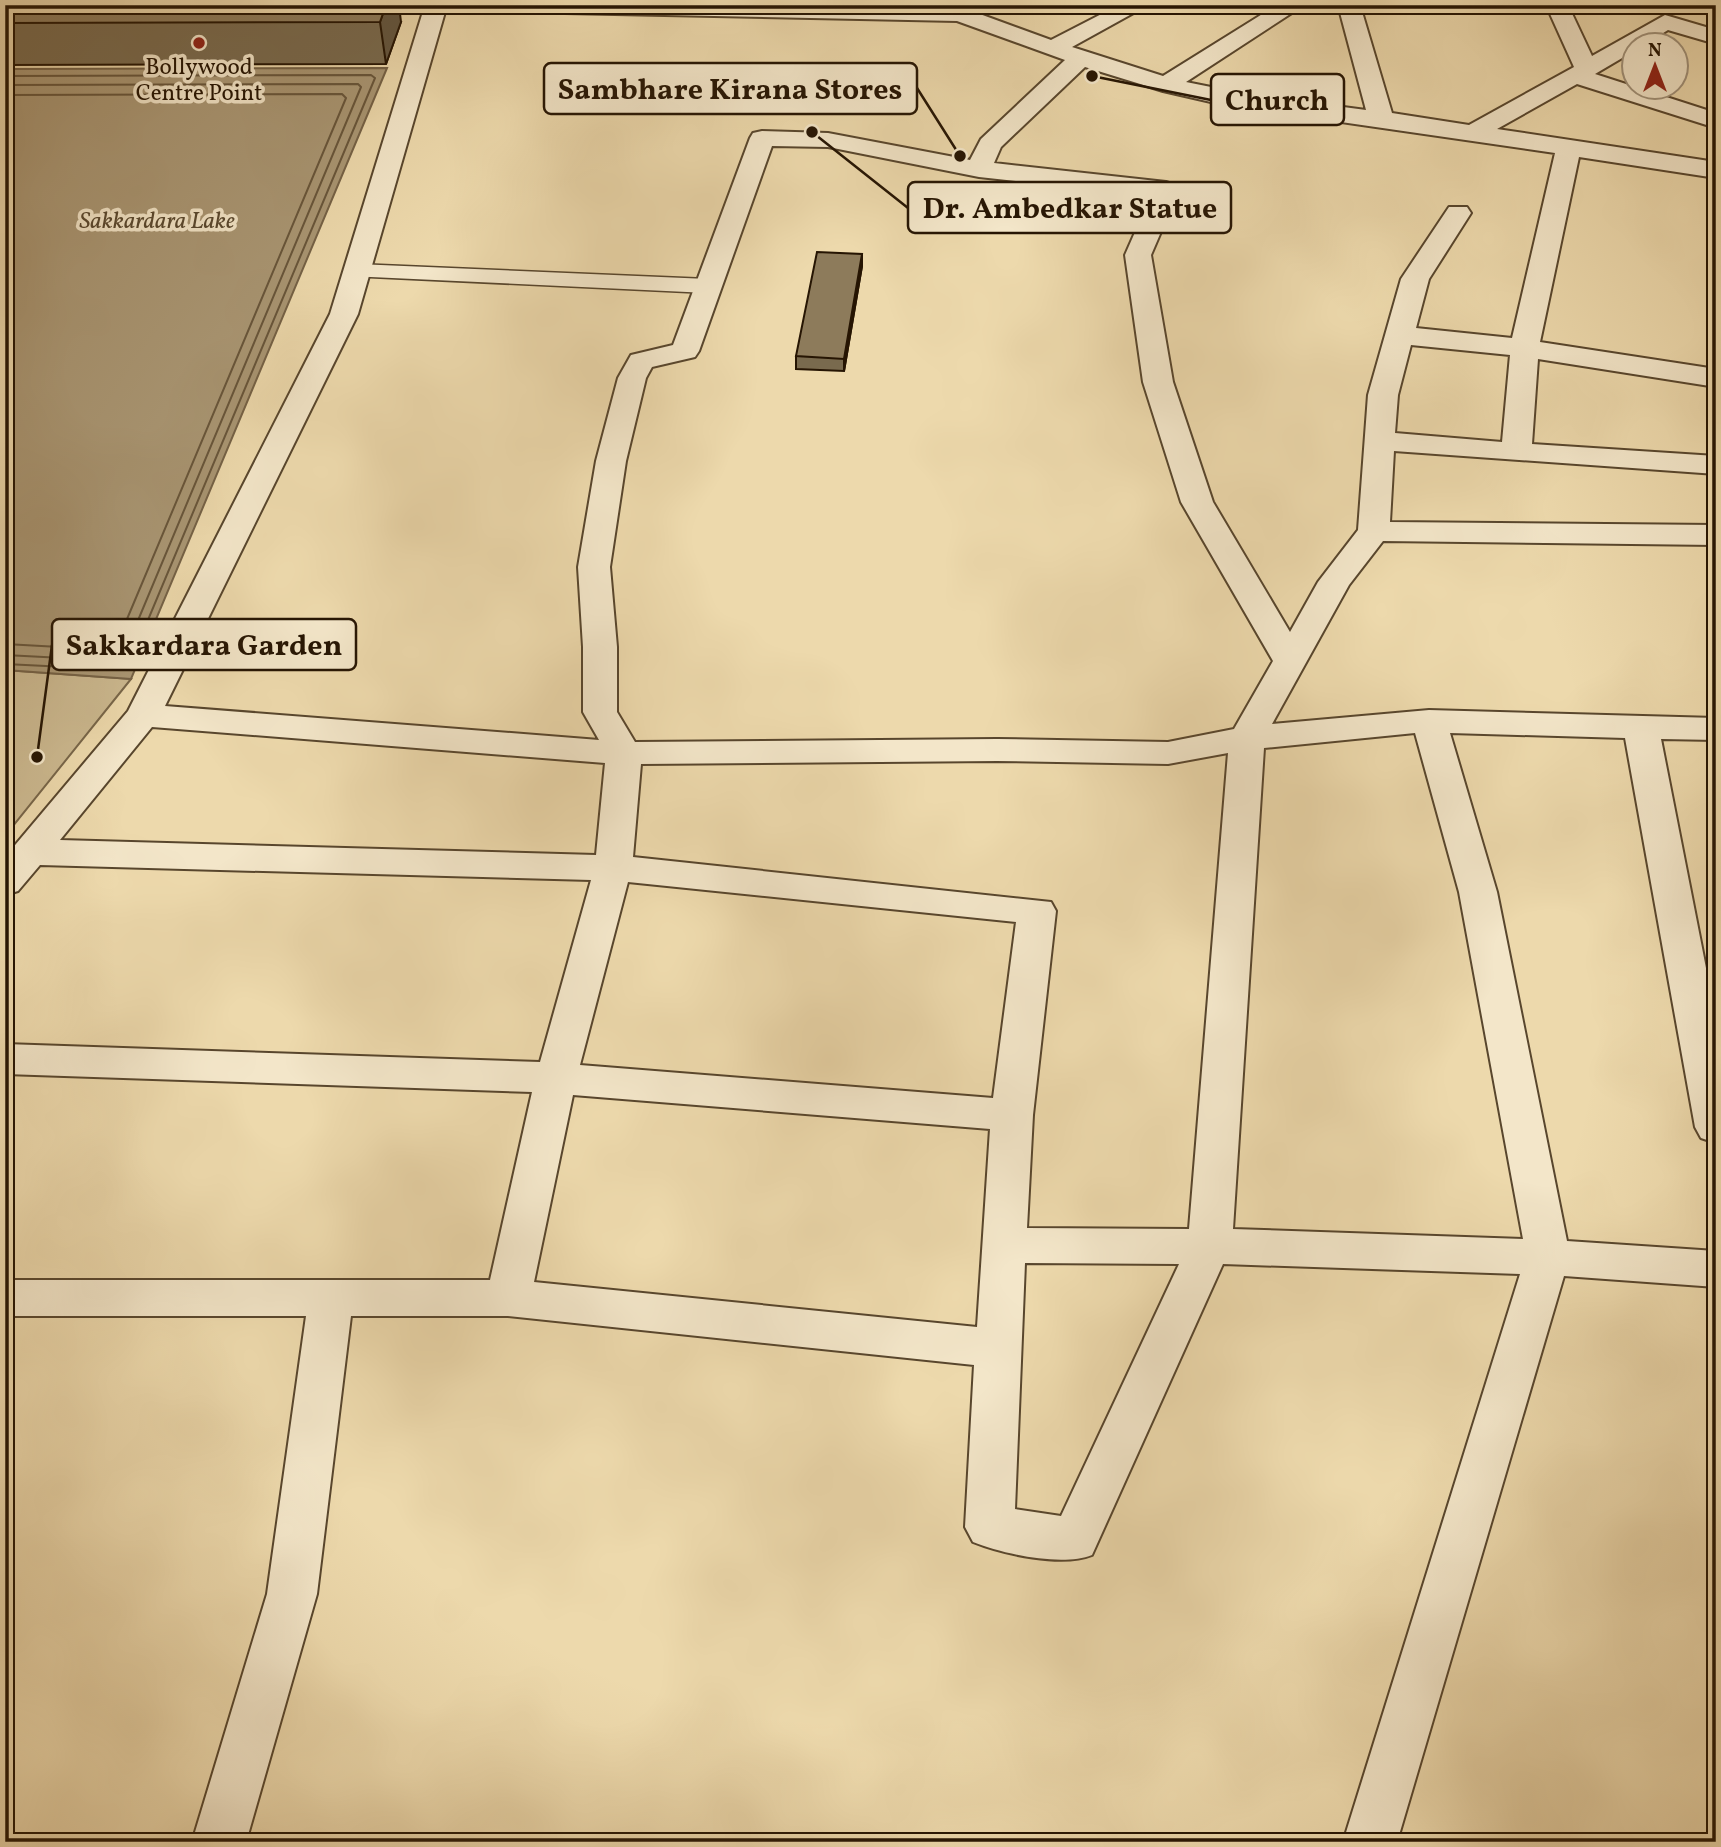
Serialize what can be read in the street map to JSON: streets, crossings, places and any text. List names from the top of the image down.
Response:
{
  "water": ["Sakkardara Lake"],
  "places": [
    "Bollywood Centre Point",
    "Church",
    "Dr. Ambedkar Statue",
    "Sambhare Kirana Stores",
    "Sakkardara Garden"
  ],
  "north": "top"
}
